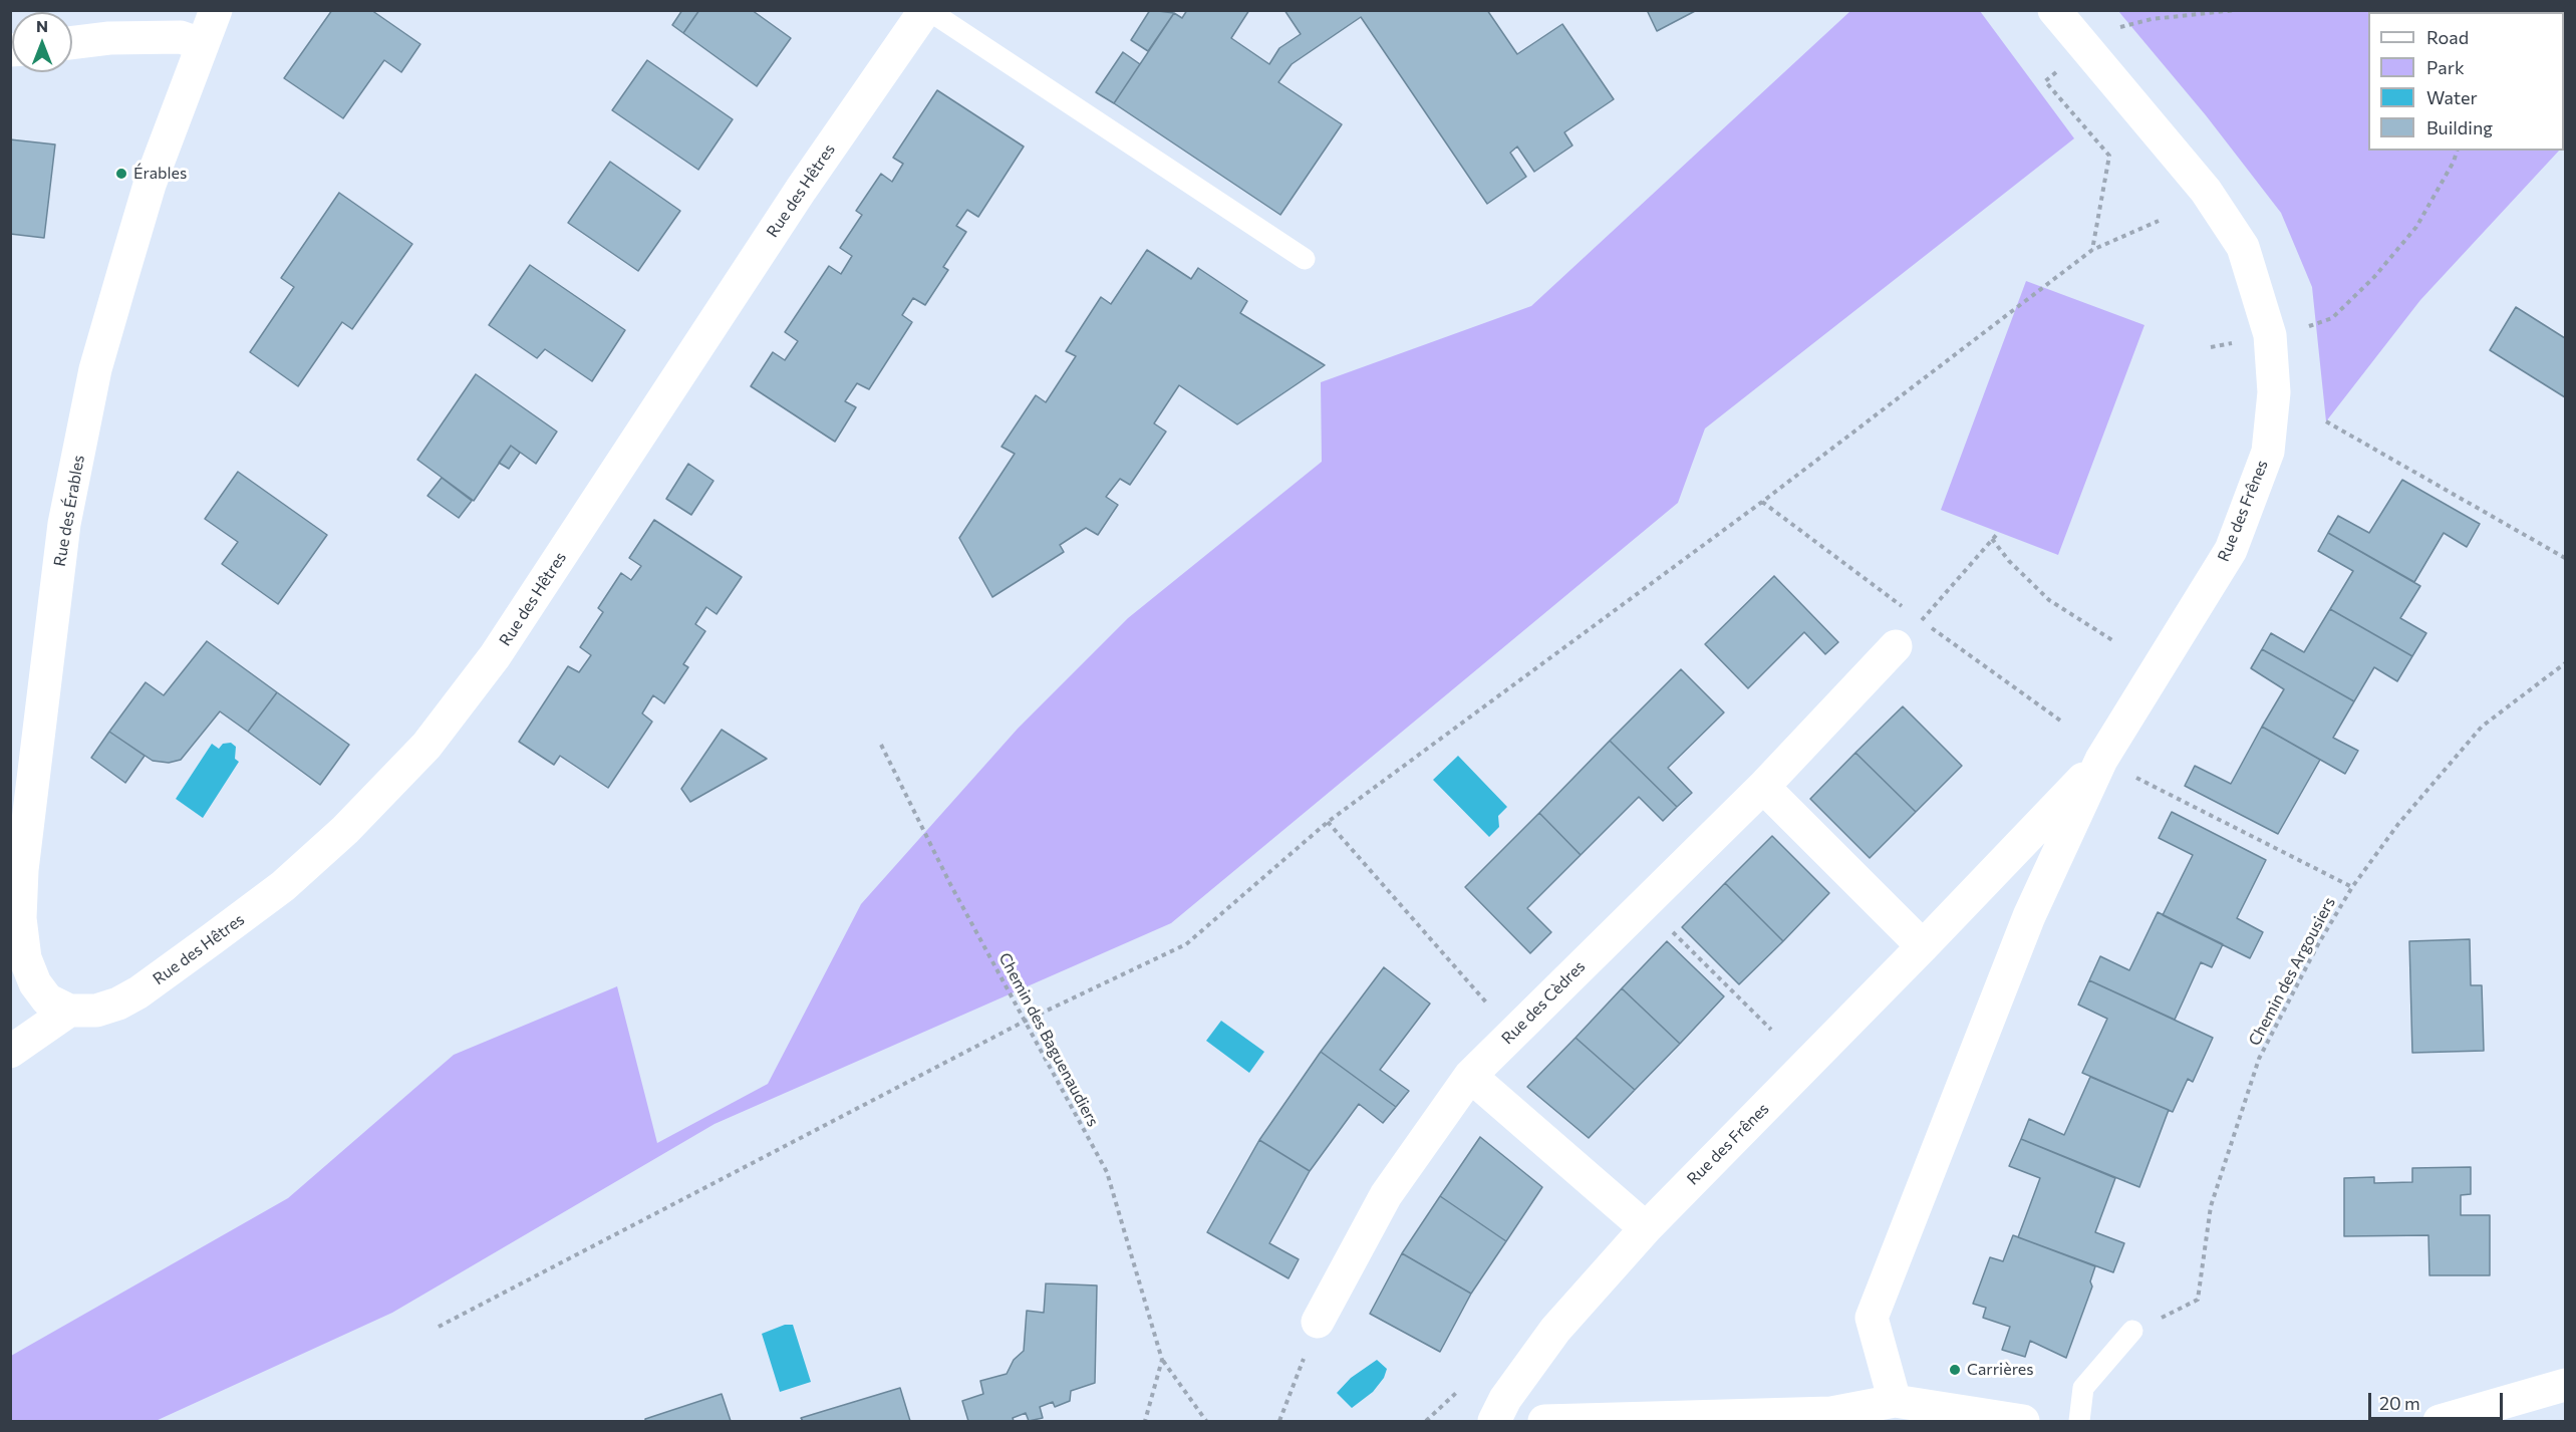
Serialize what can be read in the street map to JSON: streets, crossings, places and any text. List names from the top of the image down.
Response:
{
  "streets": {
    "street": [
      "Rue des Hêtres",
      "Rue des Érables",
      "Rue des Frênes",
      "Rue des Cèdres"
    ],
    "path": ["Chemin des Argousiers", "Chemin des Baguenaudiers"]
  },
  "crossings": [
    ["Rue des Hêtres", "Rue des Érables"]
  ],
  "places": ["Érables", "Carrières"],
  "legend": [
    "Road",
    "Park",
    "Water",
    "Building"
  ],
  "scale_bar": "20 m",
  "north": "top"
}
